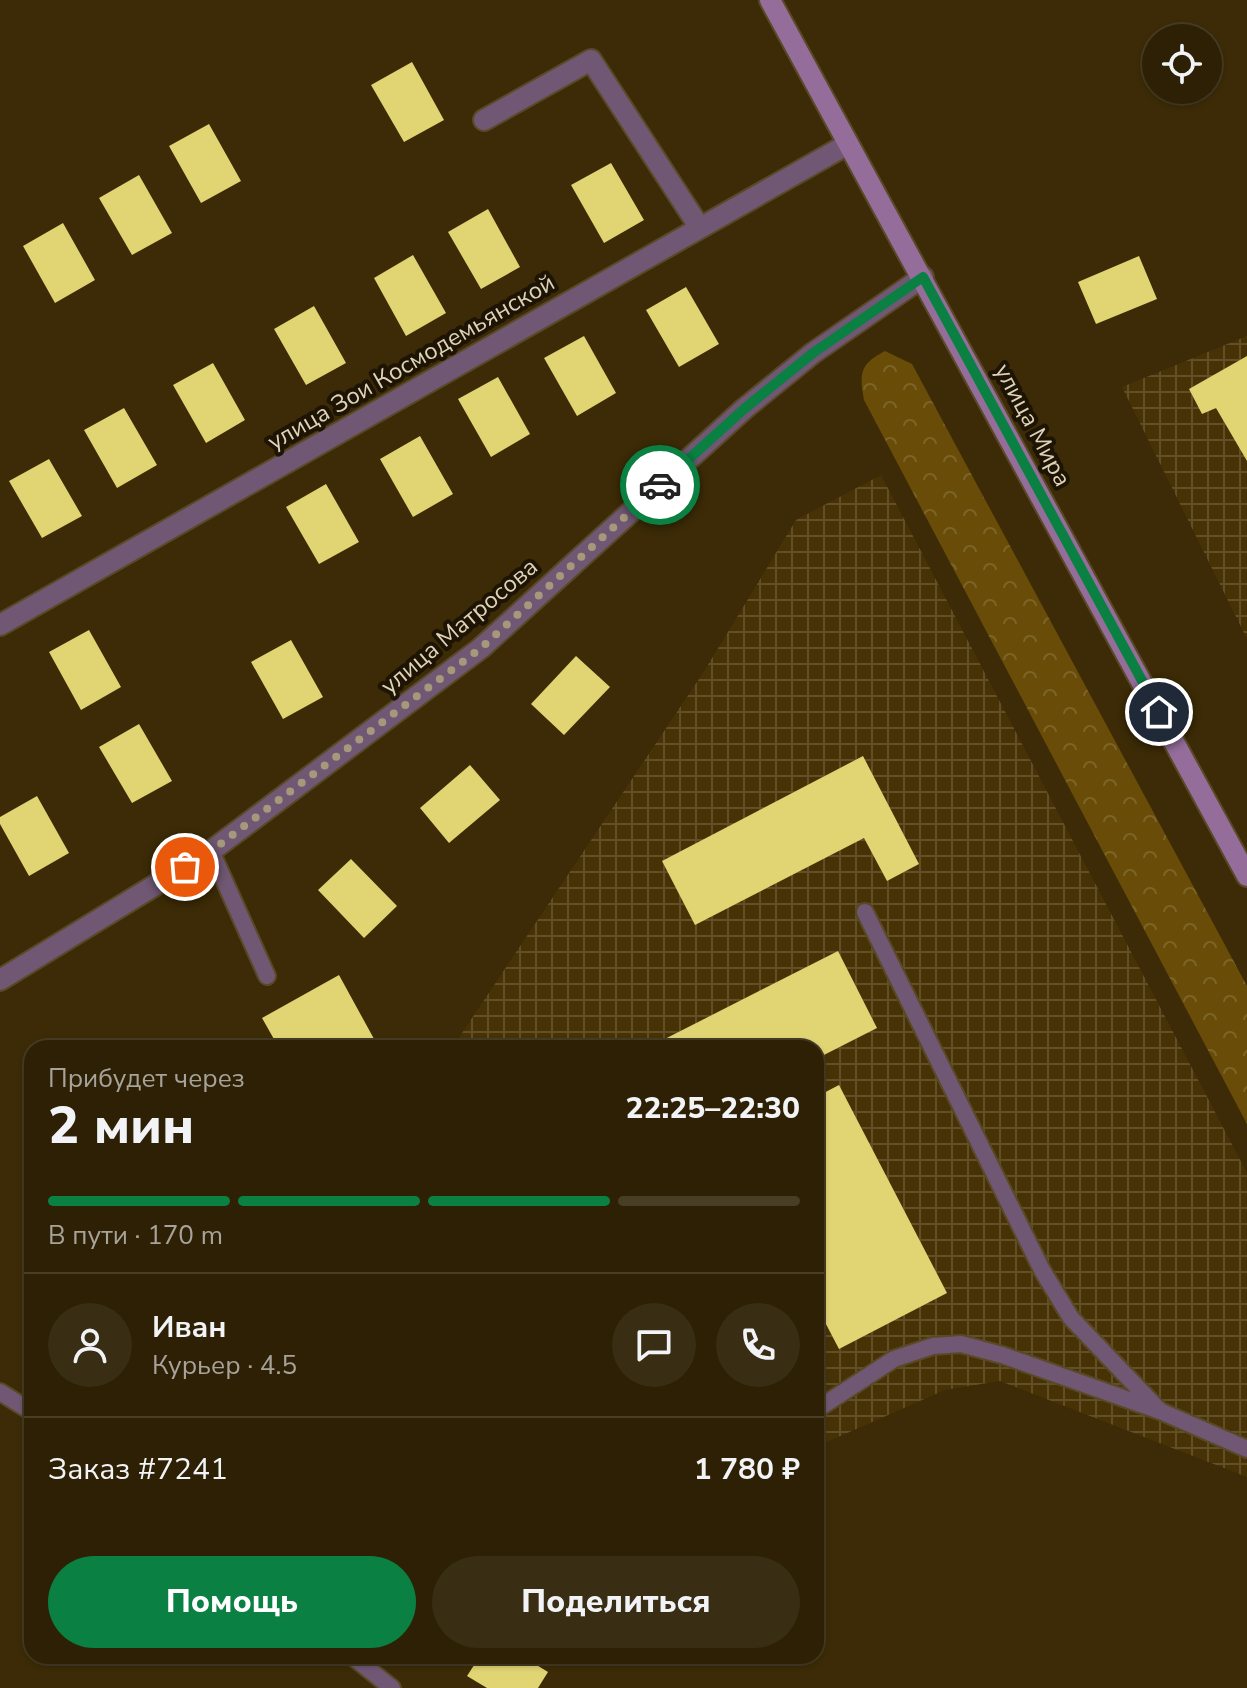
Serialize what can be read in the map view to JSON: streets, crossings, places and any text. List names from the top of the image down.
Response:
{
  "streets": {
    "main road": ["улица Мира"],
    "street": ["улица Зои Космодемьянской", "улица Матросова"]
  },
  "crossings": [
    ["улица Зои Космодемьянской", "улица Мира"],
    ["улица Мира", "улица Матросова"]
  ],
  "page": {
    "heading": ["2 мин", "Прибудет через", "22:25–22:30"],
    "panel": [
      "Иван",
      "Курьер · 4.5",
      "Заказ #7241",
      "1 780 ₽"
    ],
    "bar": "В пути · 170 m",
    "buttons": ["Помощь", "Поделиться"]
  }
}
